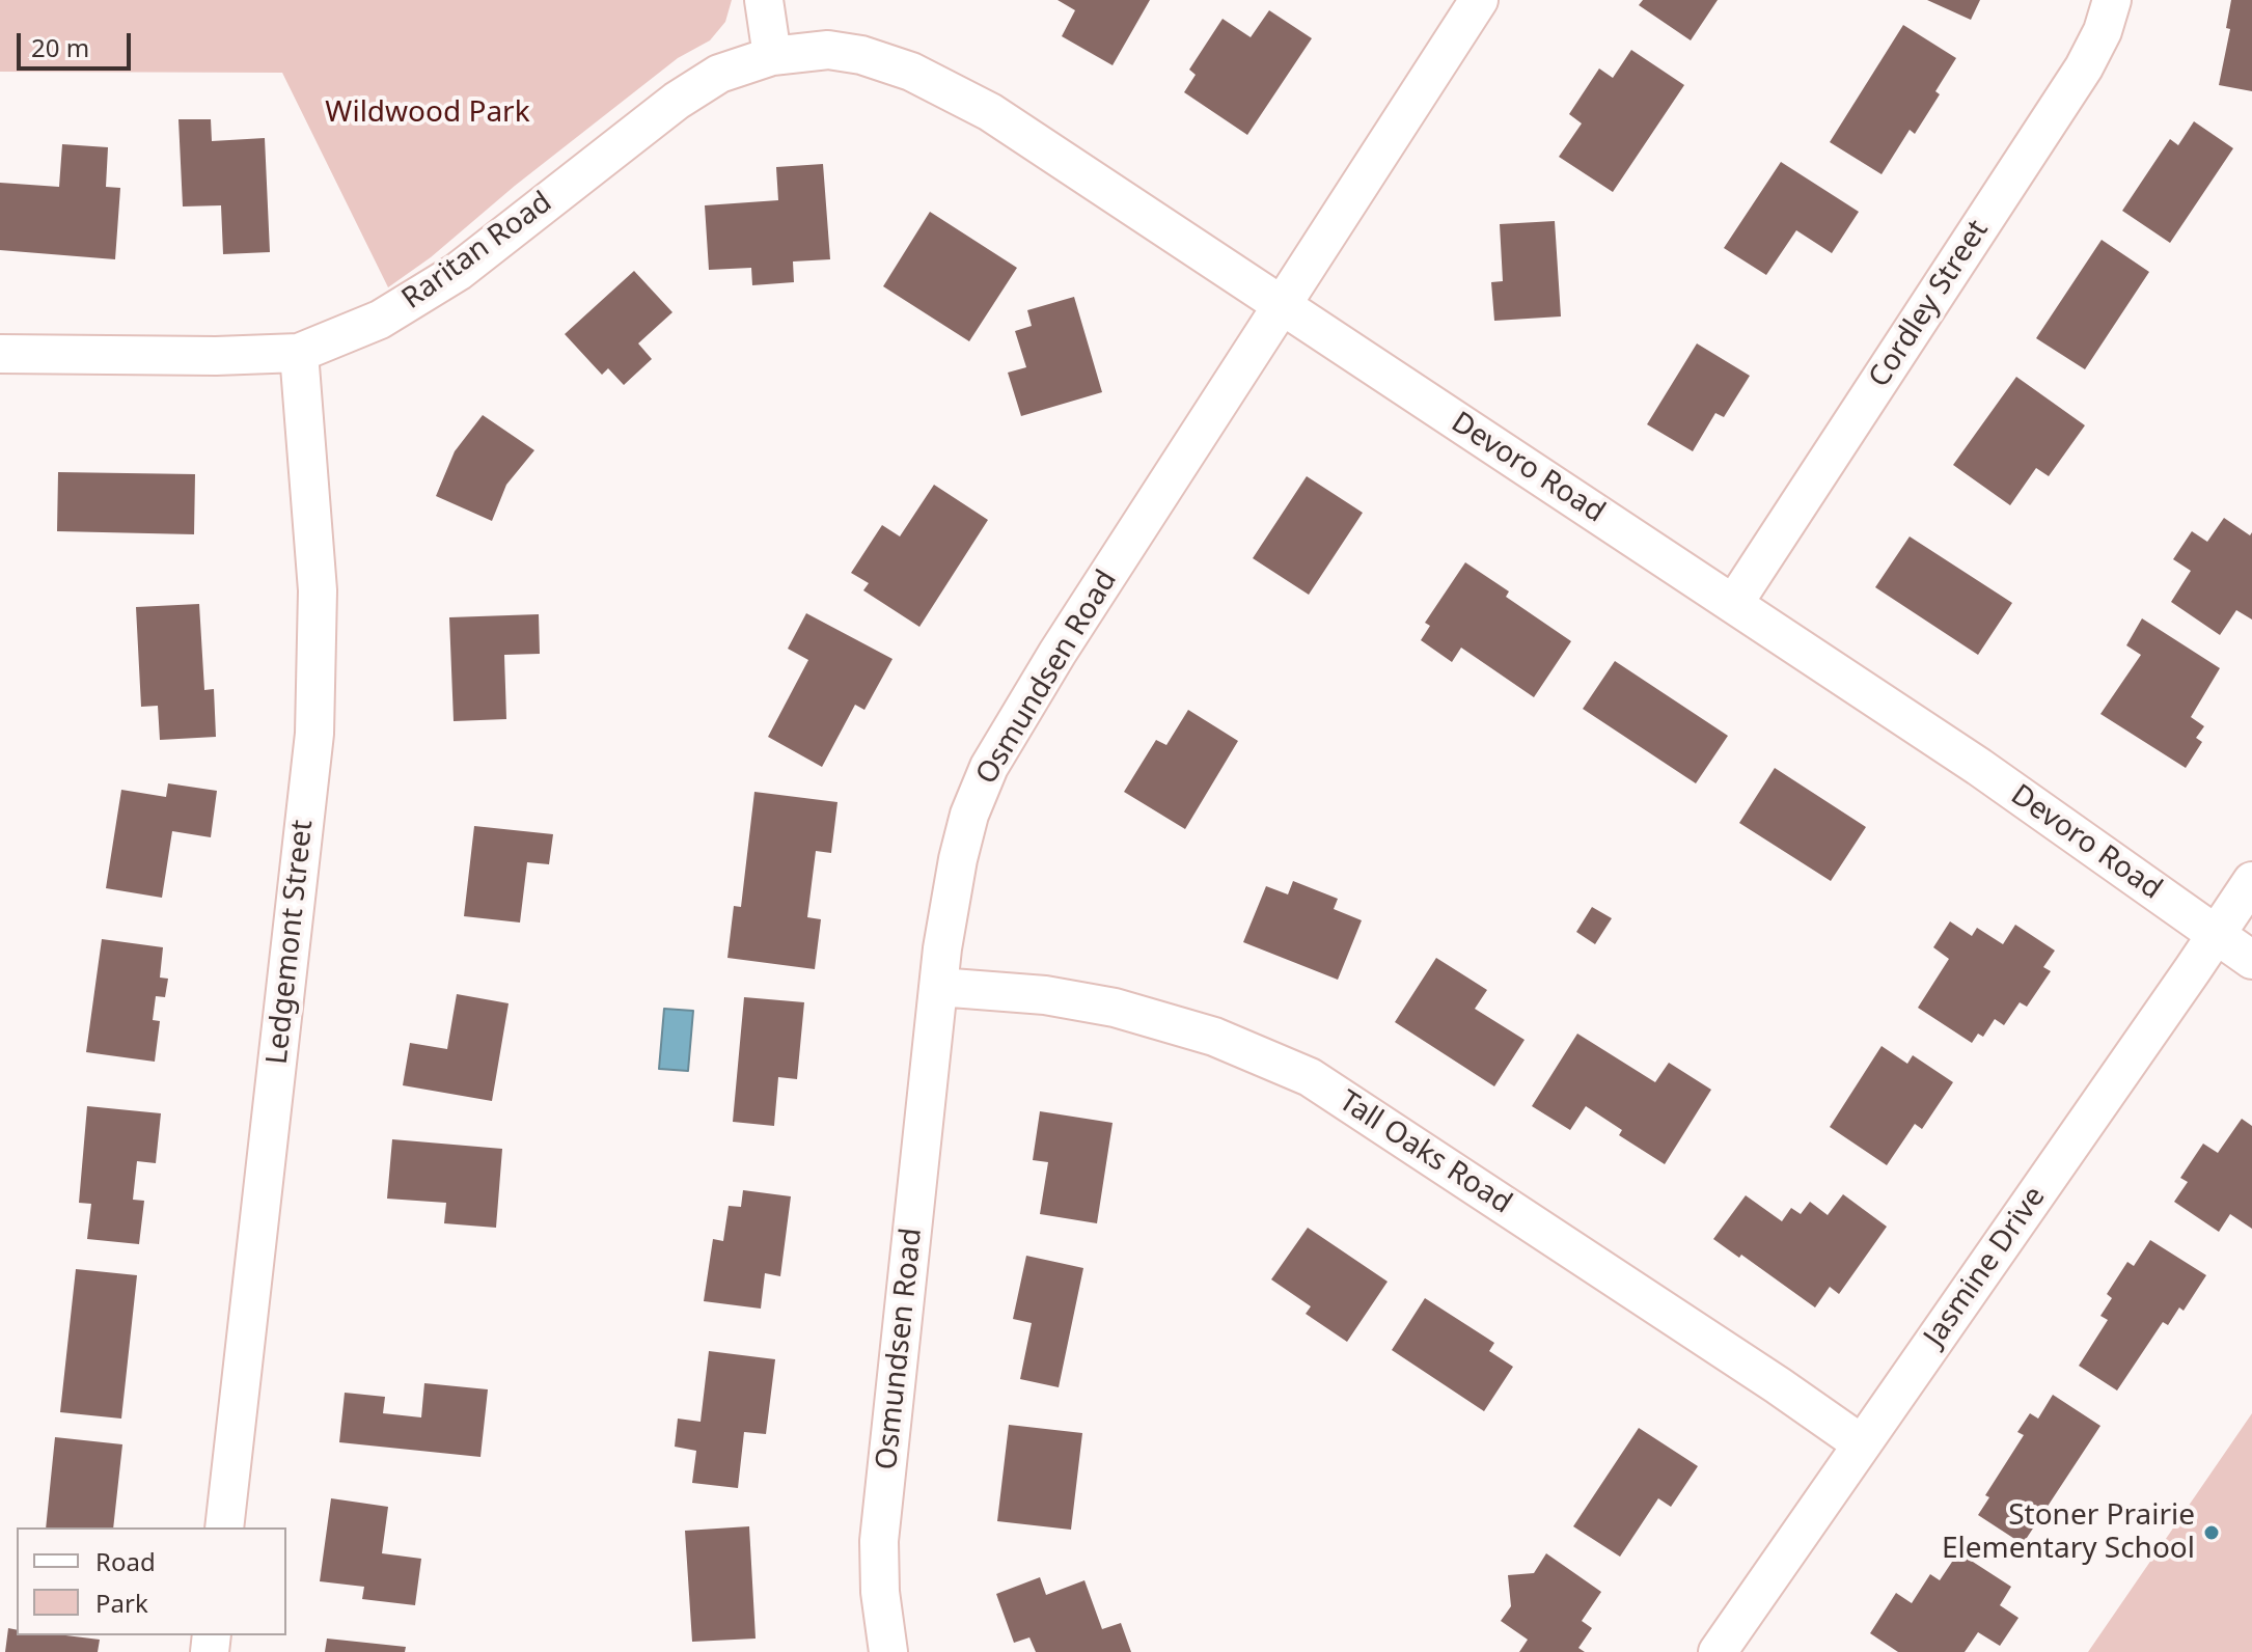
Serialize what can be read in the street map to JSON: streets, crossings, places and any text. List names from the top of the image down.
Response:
{
  "streets": {
    "street": [
      "Raritan Road",
      "Cordley Street",
      "Devoro Road",
      "Osmundsen Road",
      "Ledgemont Street",
      "Tall Oaks Road",
      "Jasmine Drive"
    ]
  },
  "crossings": [
    ["Raritan Road", "Devoro Road"],
    ["Raritan Road", "Ledgemont Street"],
    ["Cordley Street", "Devoro Road"],
    ["Devoro Road", "Osmundsen Road"],
    ["Devoro Road", "Jasmine Drive"],
    ["Osmundsen Road", "Tall Oaks Road"],
    ["Tall Oaks Road", "Jasmine Drive"]
  ],
  "parks": ["Wildwood Park"],
  "places": ["Stoner Prairie Elementary School"],
  "legend": ["Road", "Park"],
  "scale_bar": "20 m"
}
